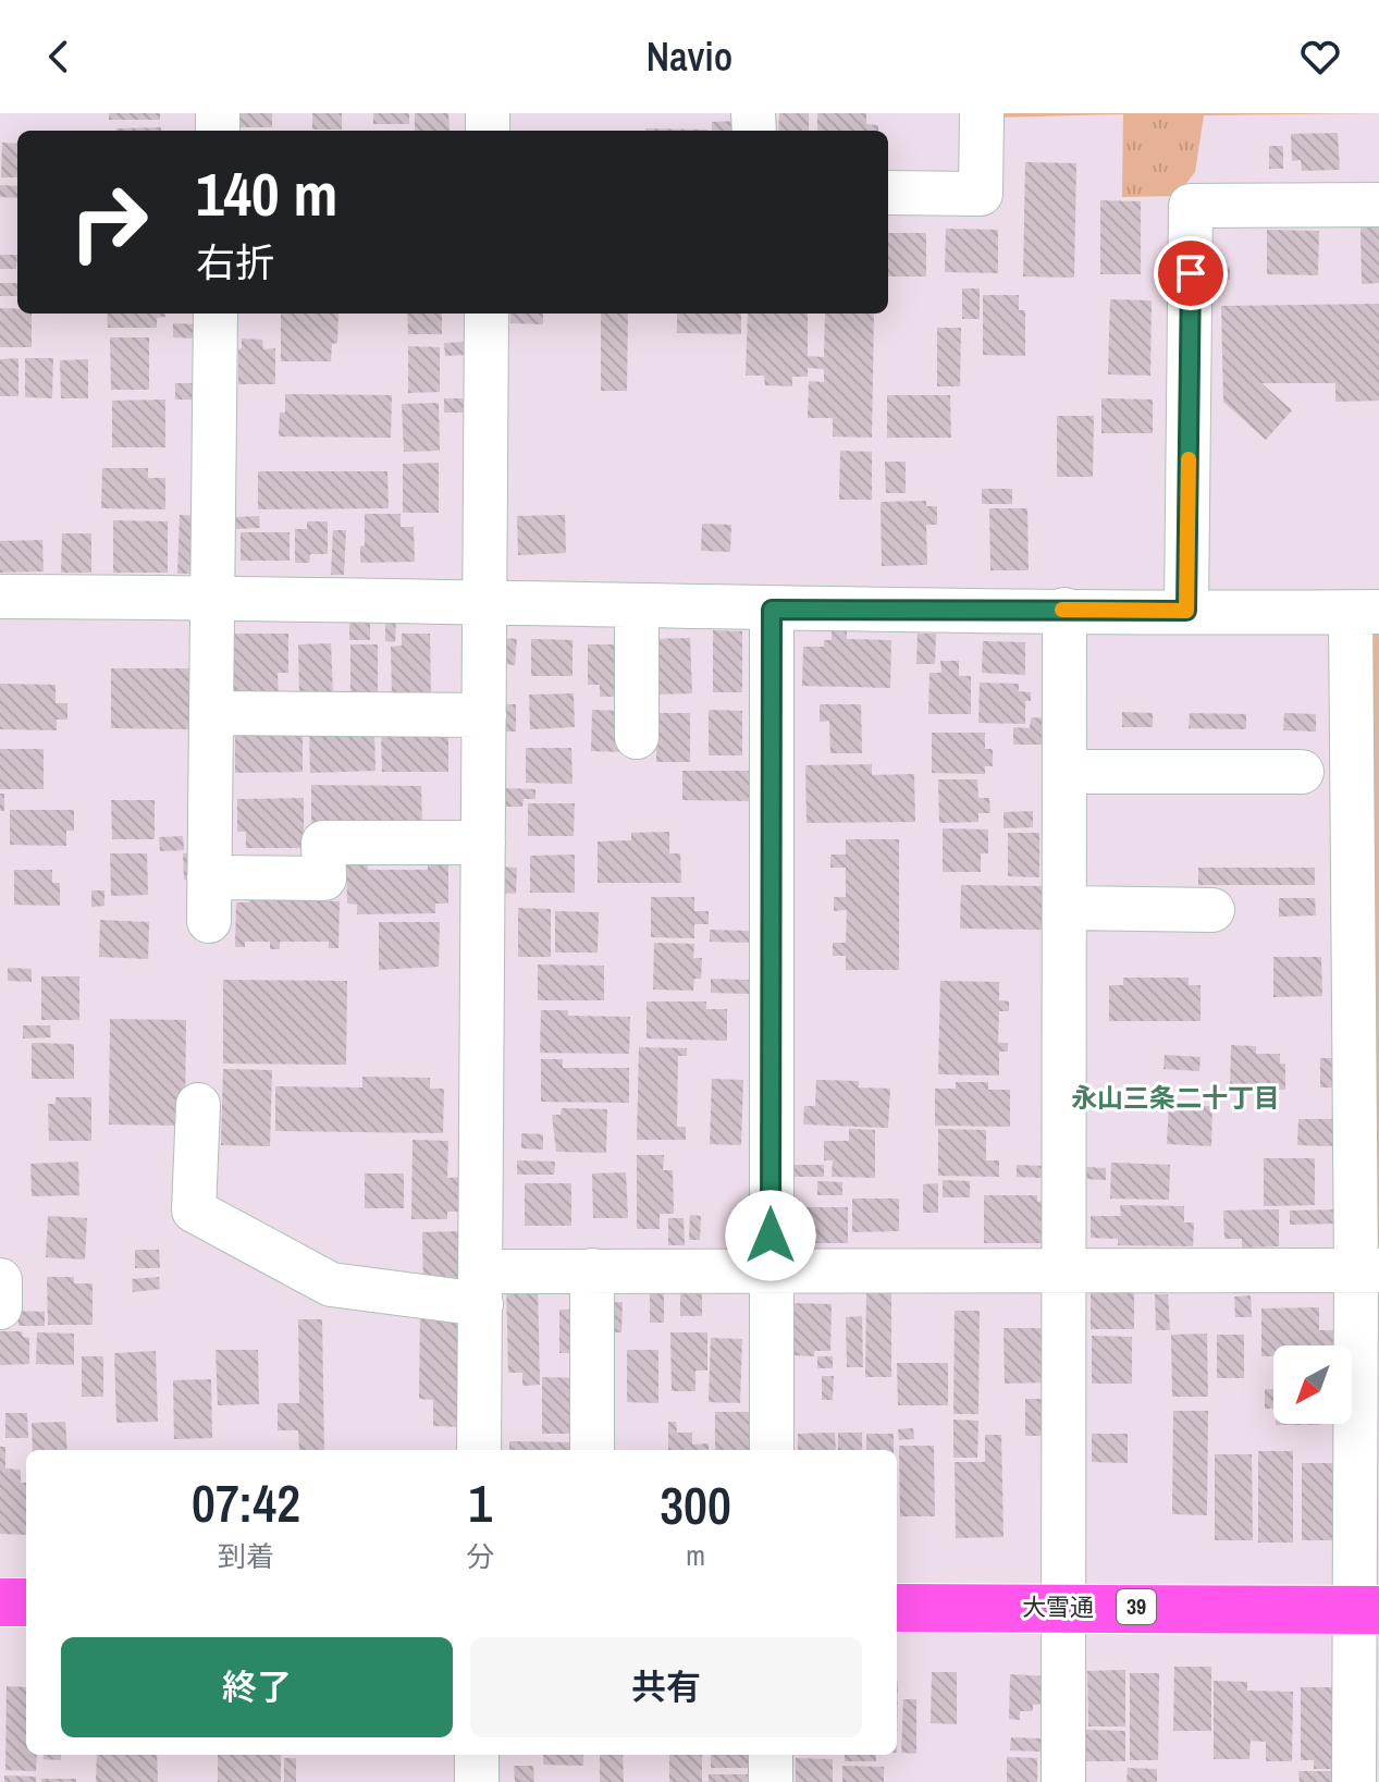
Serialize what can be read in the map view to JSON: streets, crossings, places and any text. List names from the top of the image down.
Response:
{
  "streets": {
    "highway": ["大雪通", "39"]
  },
  "districts": ["永山三条二十丁目"],
  "north": "bottom left",
  "page": {
    "header": "Navio",
    "turn": ["140 m", "右折"],
    "eta": [
      "07:42",
      "到着",
      "1",
      "分",
      "300",
      "m"
    ],
    "buttons": ["終了", "共有"]
  }
}
